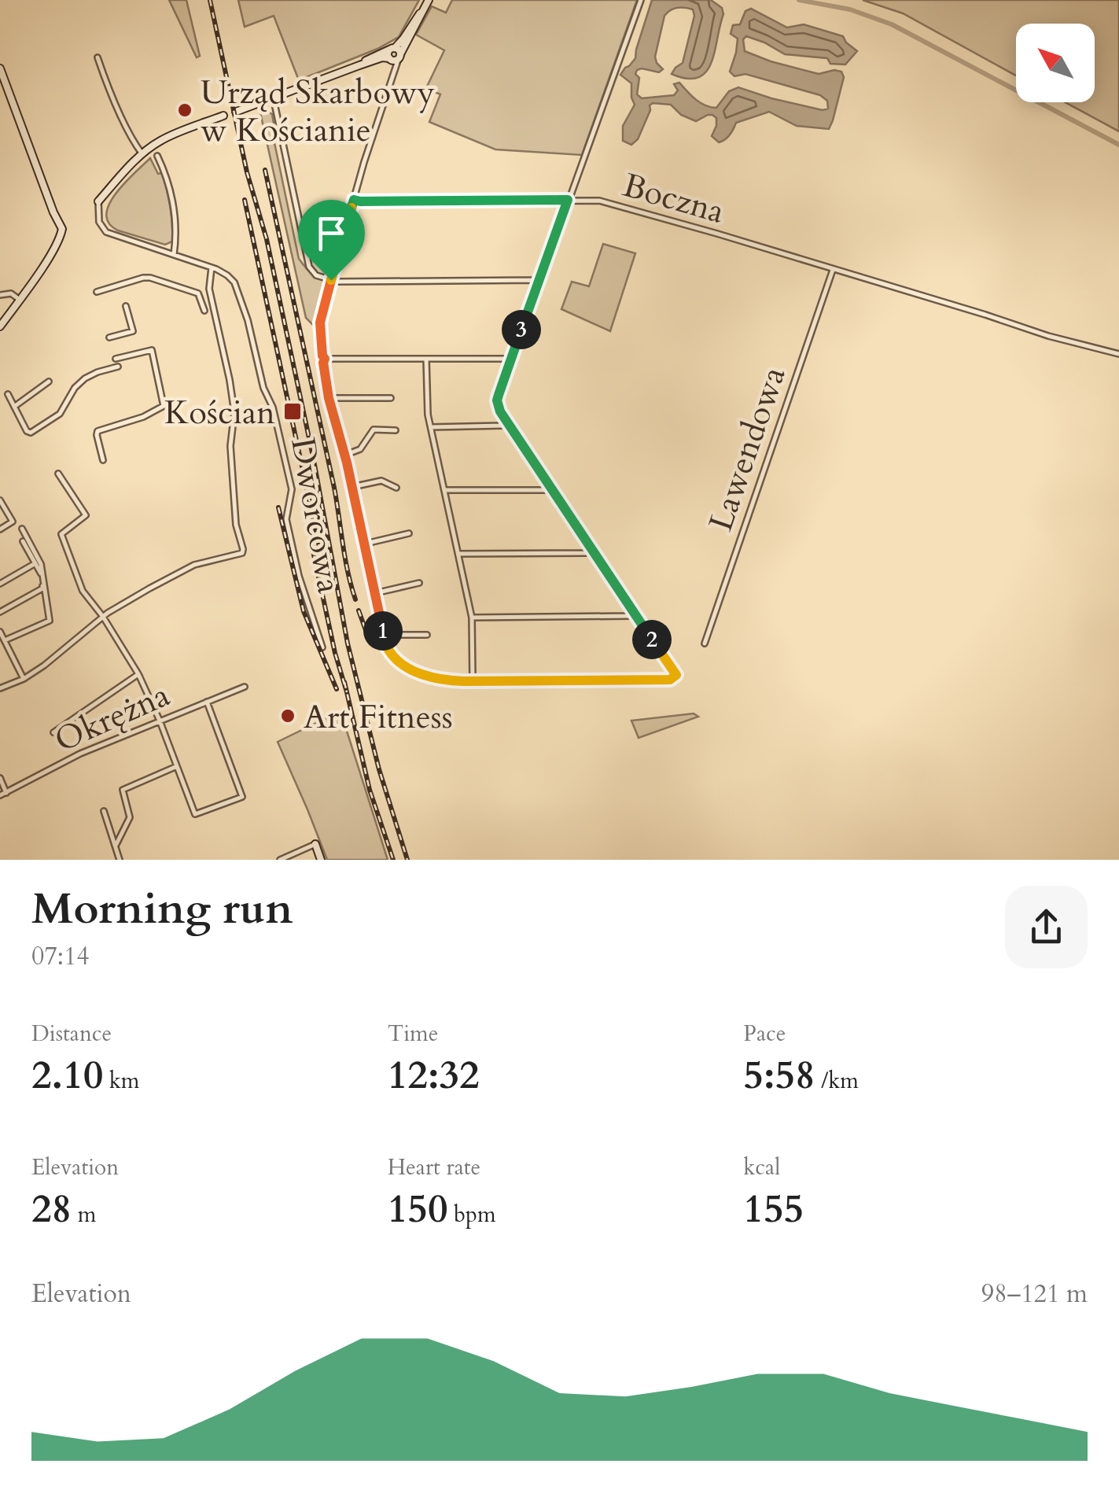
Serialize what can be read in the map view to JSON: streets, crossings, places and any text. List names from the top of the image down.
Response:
{
  "streets": {
    "street": [
      "Boczna",
      "Lawendowa",
      "Dworcowa",
      "Okrężna"
    ]
  },
  "crossings": [
    ["Boczna", "Lawendowa"]
  ],
  "places": {
    "other": ["Urząd Skarbowy w Kościanie", "Art Fitness"],
    "transit": ["Kościan"]
  },
  "north": "top left",
  "page": {
    "pins": ["3", "1", "2"],
    "heading": ["Morning run", "07:14"],
    "stats": [
      ["Distance", "2.10 km"],
      ["Time", "12:32"],
      ["Pace", "5:58 /km"],
      ["Elevation", "28 m"],
      ["Heart rate", "150 bpm"],
      ["kcal", "155"]
    ],
    "chart": ["Elevation", "98–121 m"]
  }
}
